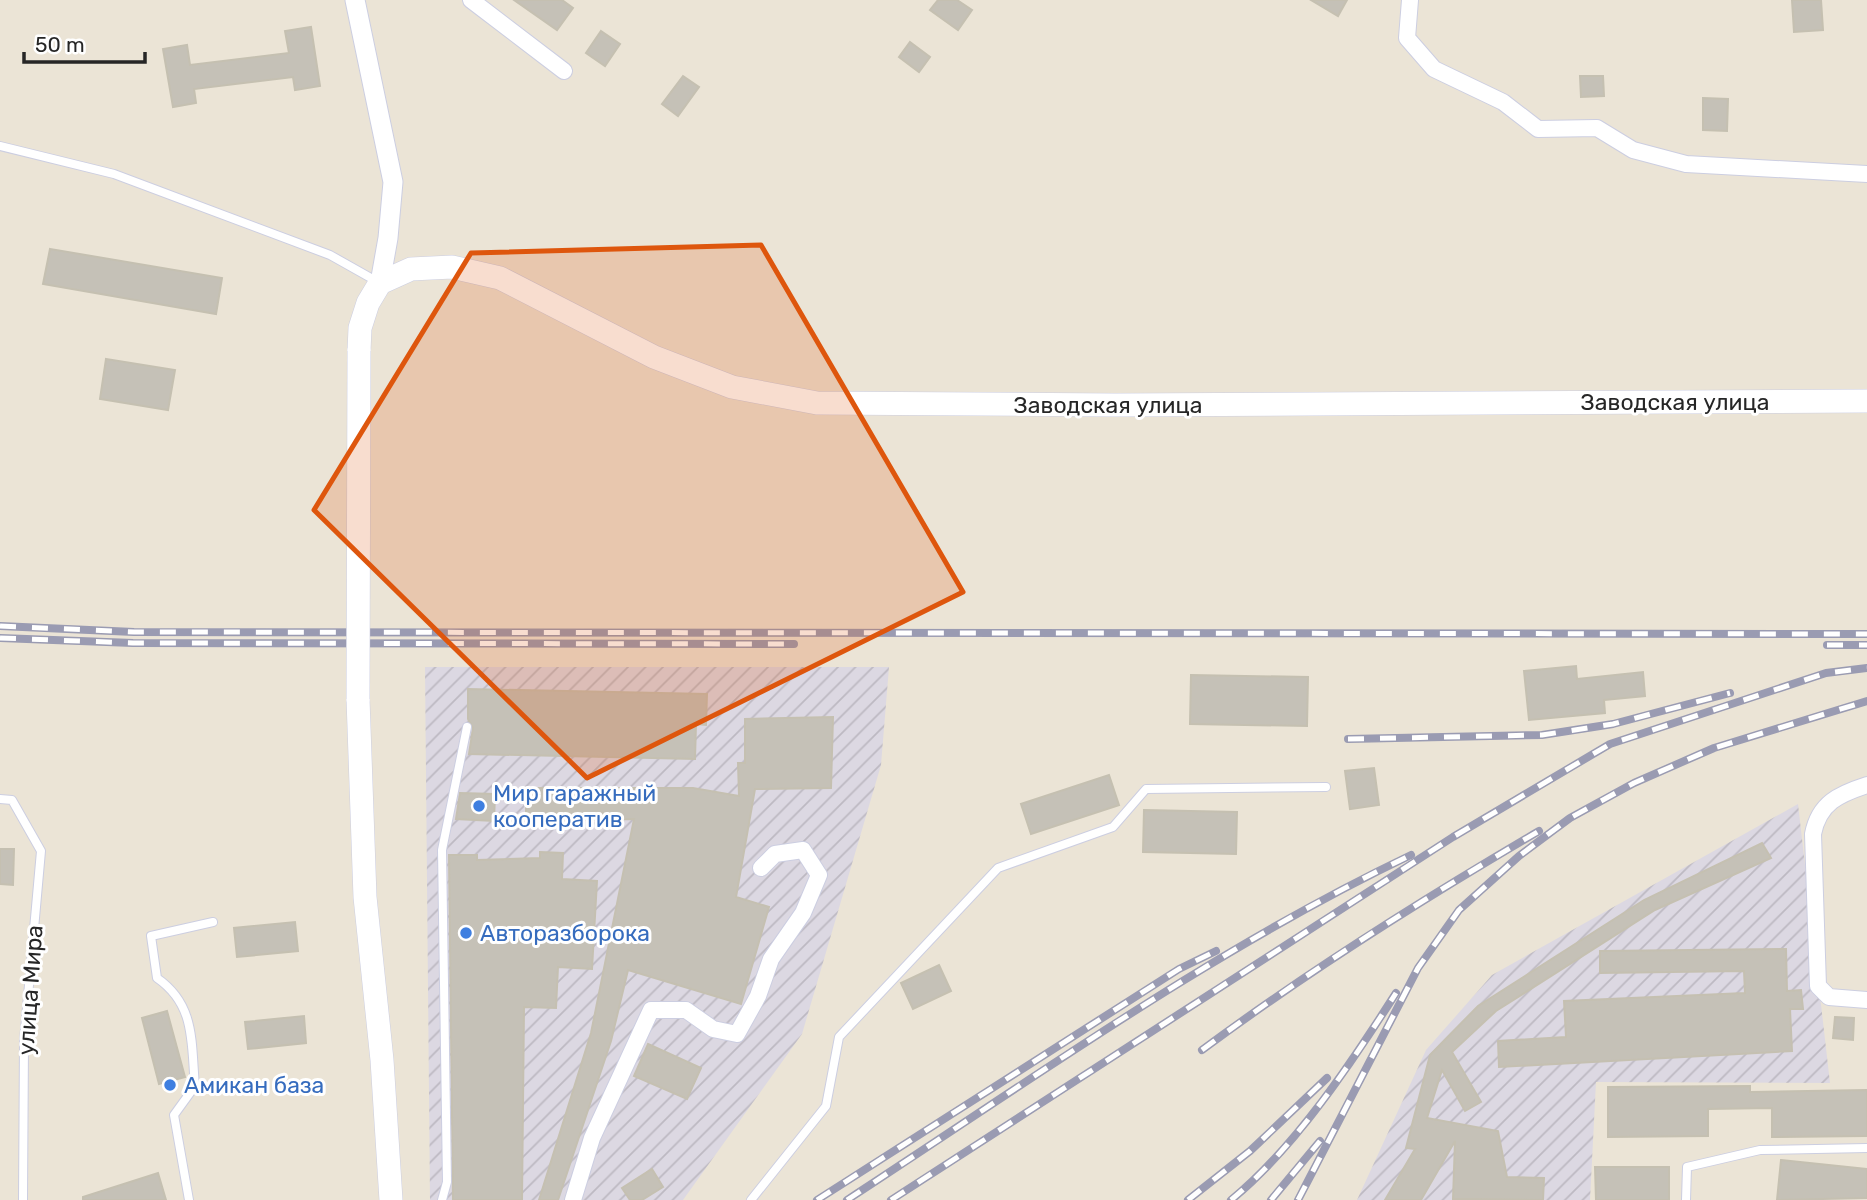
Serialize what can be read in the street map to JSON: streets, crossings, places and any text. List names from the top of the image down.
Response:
{
  "streets": {
    "main road": ["Заводская улица"],
    "lane": ["улица Мира"]
  },
  "places": ["Мир гаражный кооператив", "Авторазборока", "Амикан база"],
  "scale_bar": "50 m"
}
